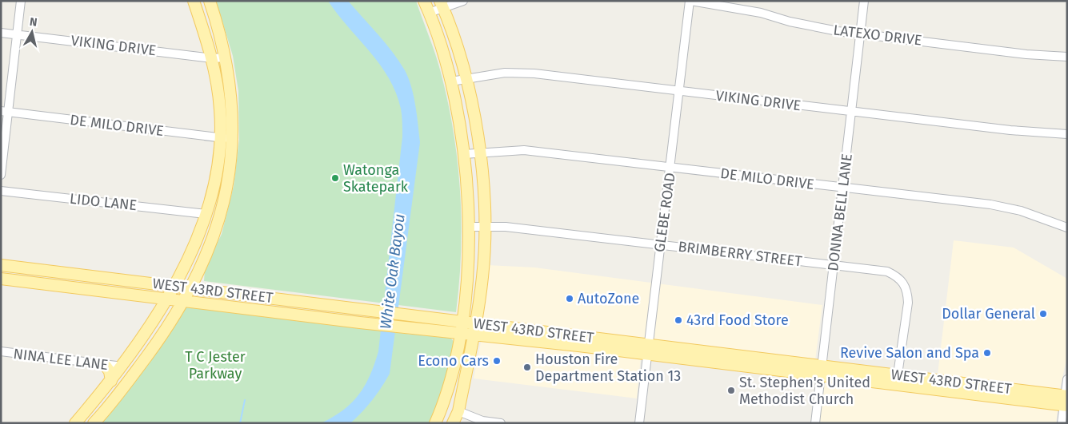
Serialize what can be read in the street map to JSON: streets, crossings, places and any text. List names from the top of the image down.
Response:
{
  "streets": {
    "main road": ["WEST 43RD STREET"],
    "street": [
      "LATEXO DRIVE",
      "VIKING DRIVE",
      "DE MILO DRIVE",
      "LIDO LANE",
      "GLEBE ROAD",
      "DONNA BELL LANE",
      "BRIMBERRY STREET",
      "NINA LEE LANE"
    ]
  },
  "crossings": [
    ["LATEXO DRIVE", "GLEBE ROAD"],
    ["LATEXO DRIVE", "DONNA BELL LANE"],
    ["VIKING DRIVE", "GLEBE ROAD"],
    ["VIKING DRIVE", "DONNA BELL LANE"],
    ["DE MILO DRIVE", "GLEBE ROAD"],
    ["DE MILO DRIVE", "DONNA BELL LANE"],
    ["GLEBE ROAD", "BRIMBERRY STREET"],
    ["GLEBE ROAD", "WEST 43RD STREET"],
    ["DONNA BELL LANE", "BRIMBERRY STREET"],
    ["DONNA BELL LANE", "WEST 43RD STREET"],
    ["BRIMBERRY STREET", "WEST 43RD STREET"]
  ],
  "water": ["White Oak Bayou"],
  "parks": ["T C Jester Parkway"],
  "places": [
    "Watonga Skatepark",
    "AutoZone",
    "Dollar General",
    "43rd Food Store",
    "Revive Salon and Spa",
    "Econo Cars",
    "Houston Fire Department Station 13",
    "St. Stephen's United Methodist Church"
  ],
  "north": "top"
}
